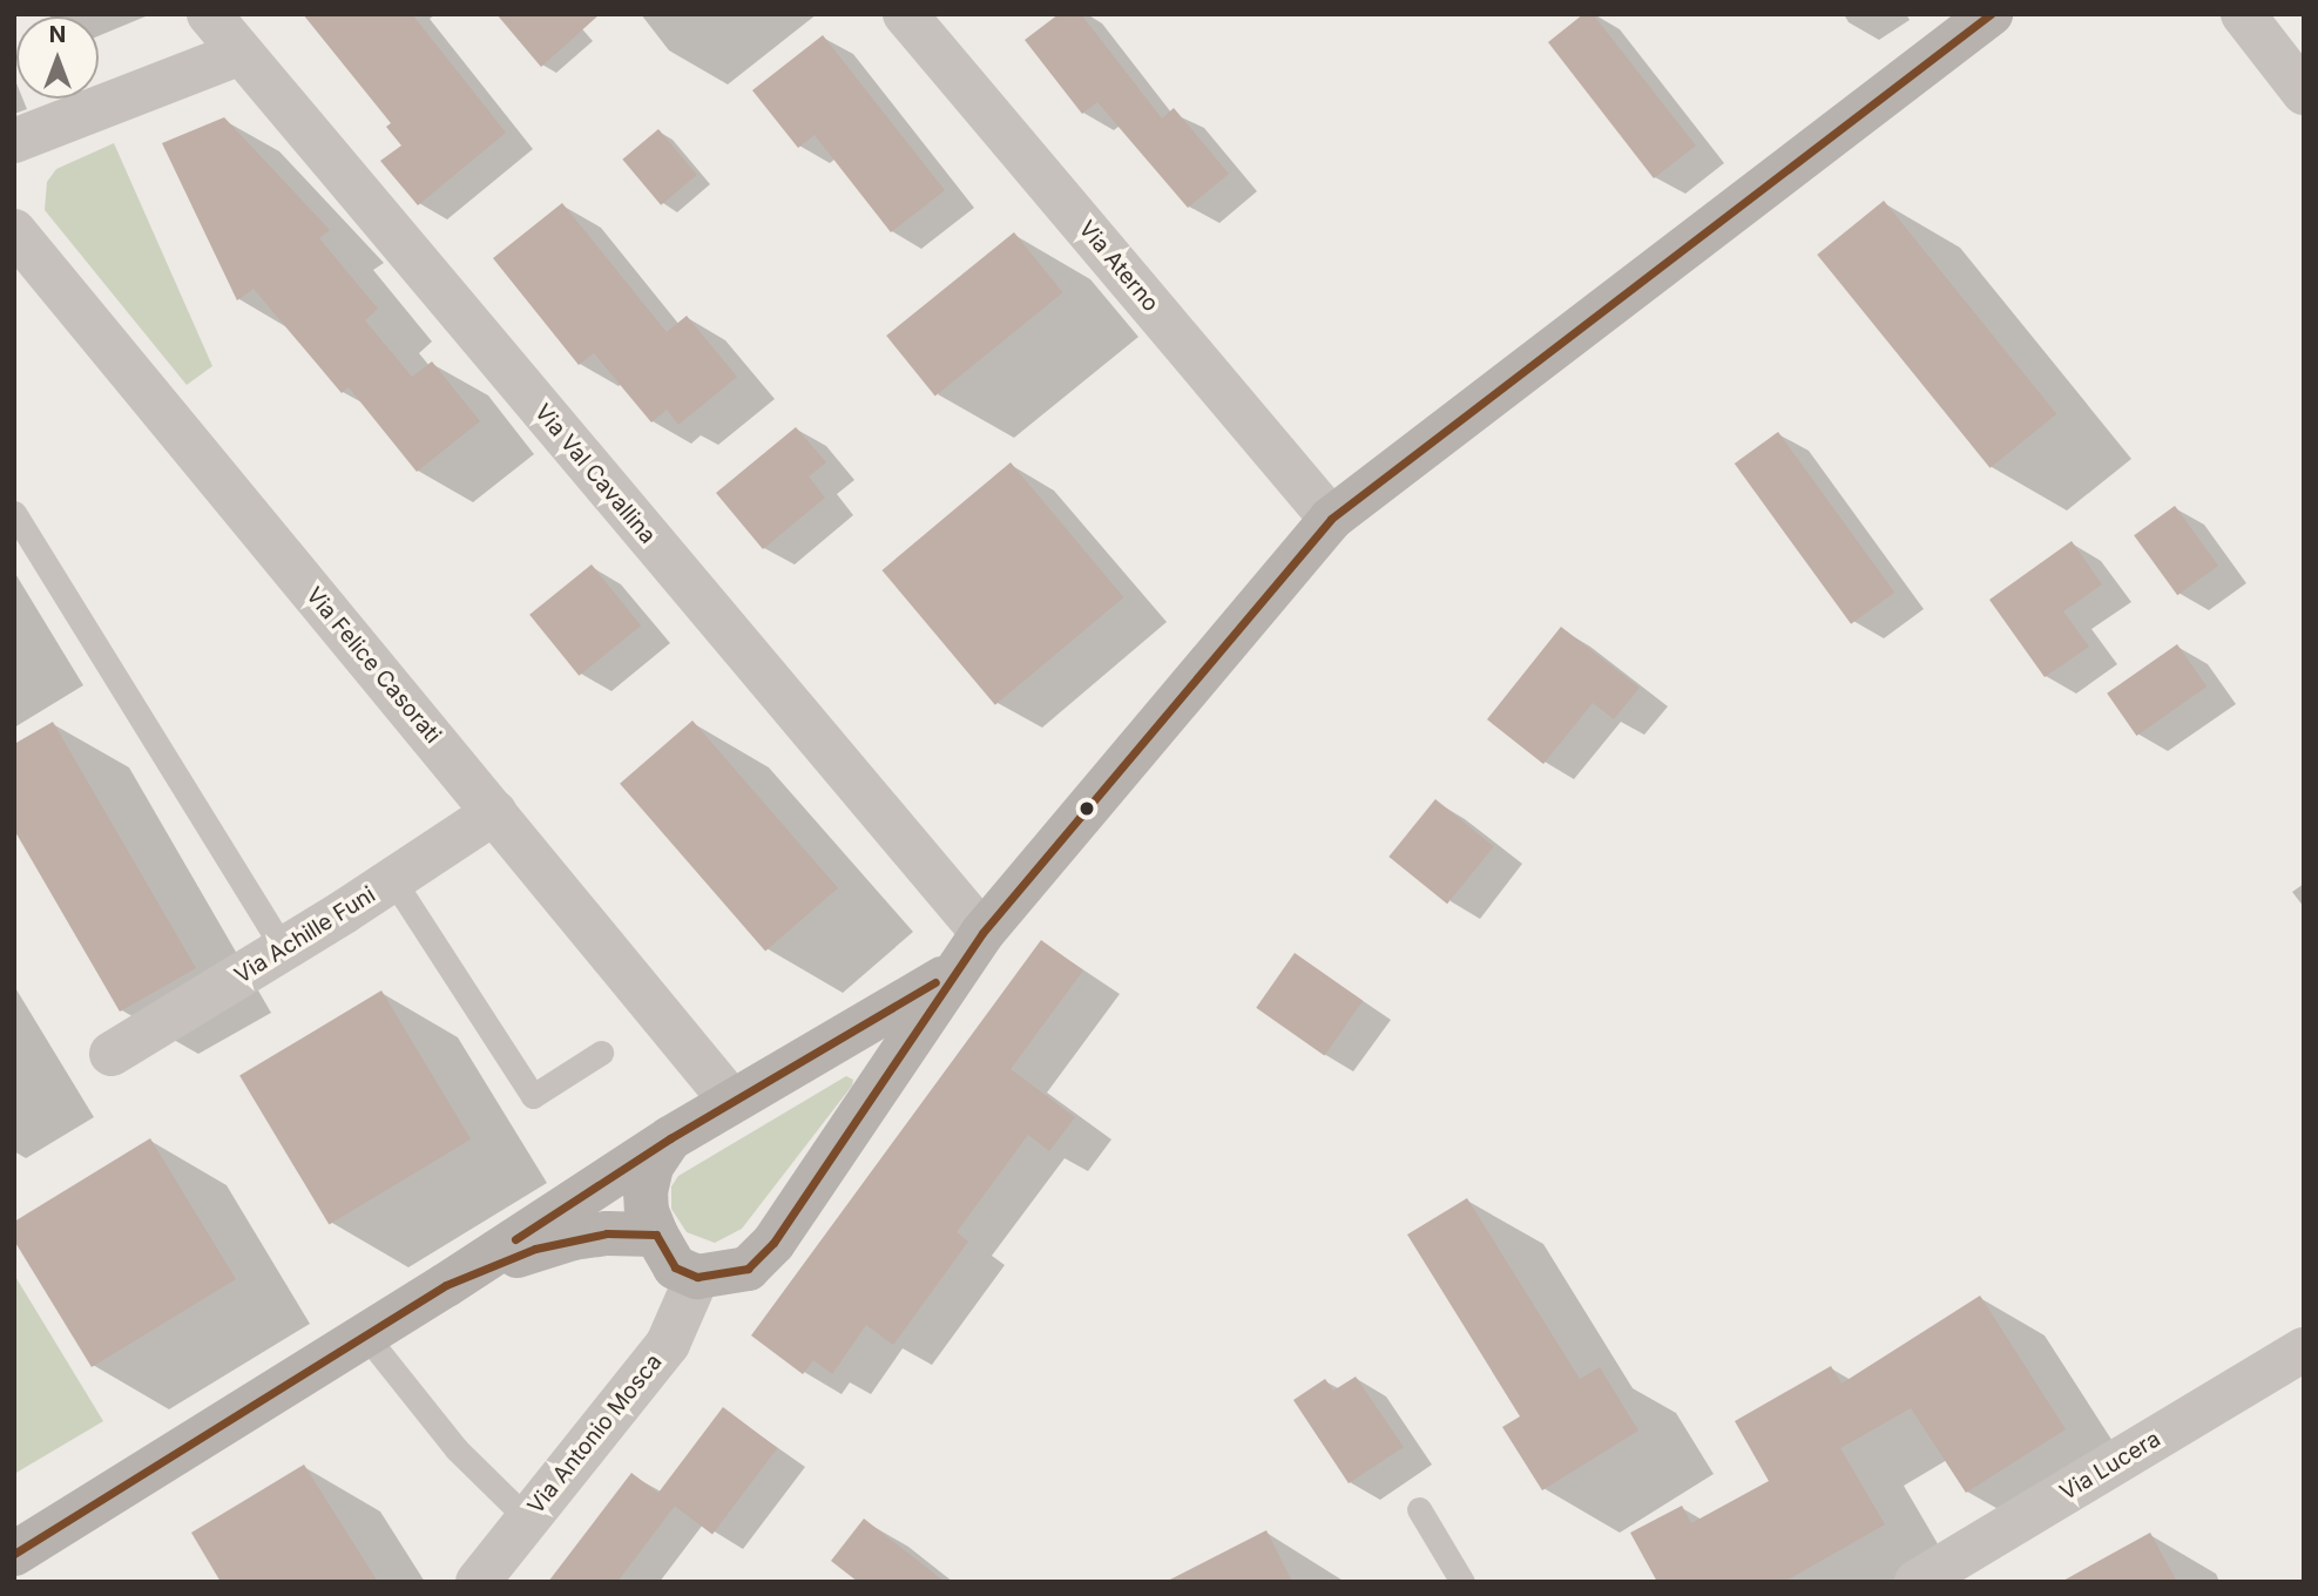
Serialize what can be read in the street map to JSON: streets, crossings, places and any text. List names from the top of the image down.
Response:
{
  "streets": {
    "street": [
      "Via Aterno",
      "Via Val Cavallina",
      "Via Felice Casorati",
      "Via Achille Funi",
      "Via Antonio Mosca",
      "Via Lucera"
    ]
  },
  "crossings": [
    ["Via Felice Casorati", "Via Achille Funi"]
  ],
  "north": "top"
}
